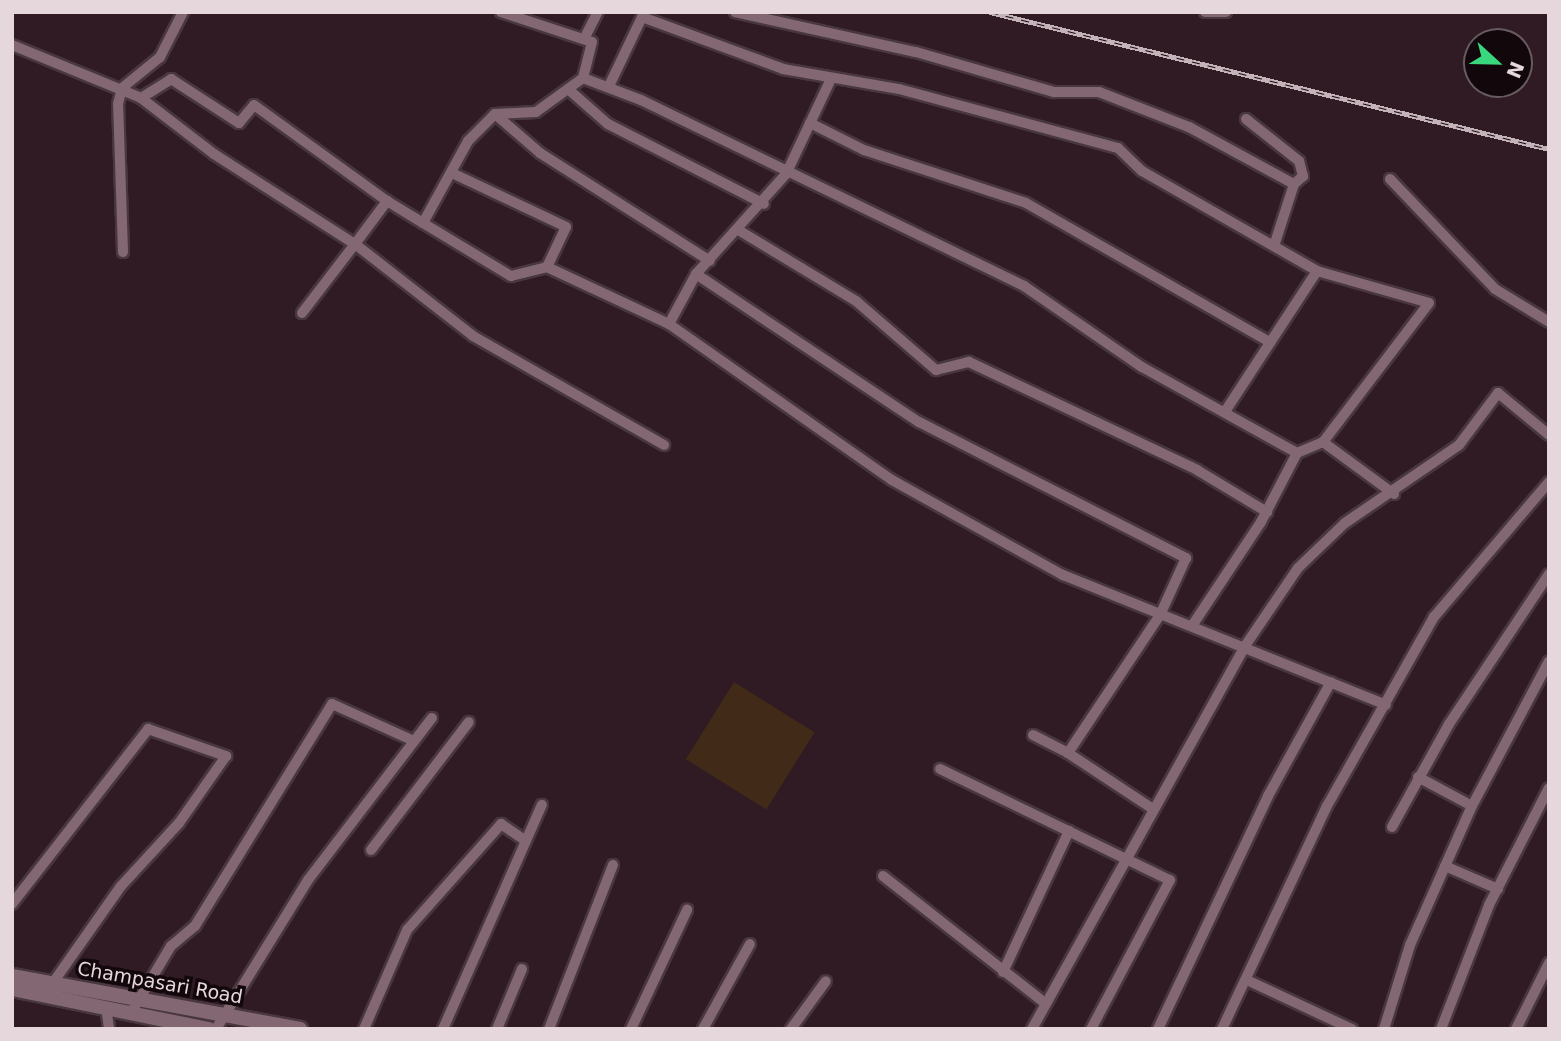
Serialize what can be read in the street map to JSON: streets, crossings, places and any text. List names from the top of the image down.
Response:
{
  "streets": {
    "main road": ["Champasari Road"]
  },
  "north": "right"
}
